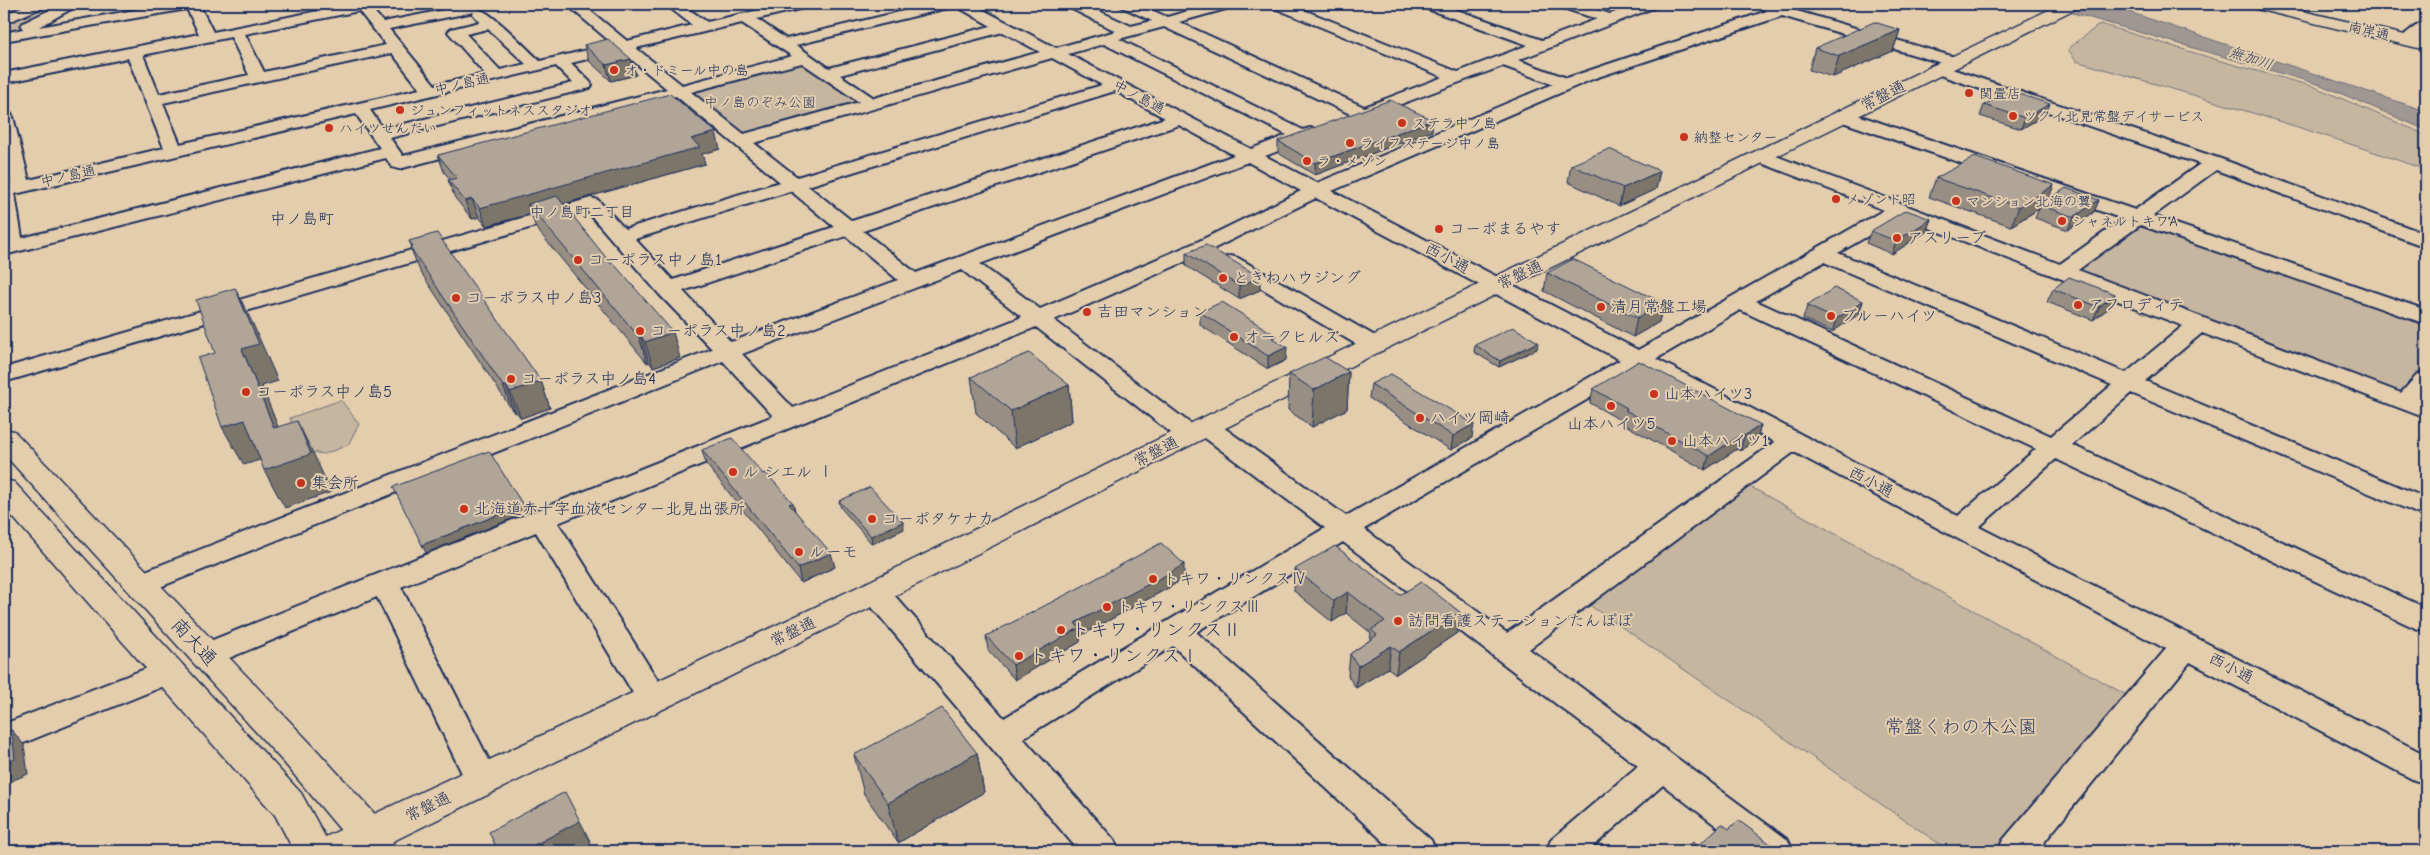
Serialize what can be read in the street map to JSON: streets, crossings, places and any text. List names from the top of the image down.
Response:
{
  "streets": {
    "main road": ["南岸通", "常盤通", "南大通"],
    "street": ["中ノ島通", "西小通"]
  },
  "crossings": [
    ["中ノ島通", "西小通"],
    ["常盤通", "西小通"],
    ["常盤通", "南大通"]
  ],
  "districts": ["中ノ島町二丁目", "中ノ島町"],
  "water": ["無加川"],
  "parks": ["中ノ島のぞみ公園", "常盤くわの木公園"],
  "places": [
    "オ・ドミール中の島",
    "関畳店",
    "ジュンフィットネススタジオ",
    "ツクイ北見常盤デイサービス",
    "ステラ中ノ島",
    "ハイツせんだい",
    "納整センター",
    "ライフステージ中ノ島",
    "ラ・メゾン",
    "メゾンド昭",
    "マンション北海の翼",
    "シャネルトキワA",
    "コーポまるやす",
    "アスリーブ",
    "コーポラス中ノ島1",
    "ときわハウジング",
    "コーポラス中ノ島3",
    "アフロディテ",
    "清月常盤工場",
    "吉田マンション",
    "ブルーハイツ",
    "コーポラス中ノ島2",
    "オークヒルズ",
    "コーポラス中ノ島4",
    "コーポラス中ノ島5",
    "山本ハイツ3",
    "山本ハイツ5",
    "ハイツ岡崎",
    "山本ハイツ1",
    "ル シエル Ⅰ",
    "集会所",
    "北海道赤十字血液センター北見出張所",
    "コーポタケナカ",
    "ルーモ",
    "トキワ・リンクスⅣ",
    "トキワ・リンクスⅢ",
    "訪問看護ステーションたんぽぽ",
    "トキワ・リンクスⅡ",
    "トキワ・リンクスⅠ"
  ]
}
